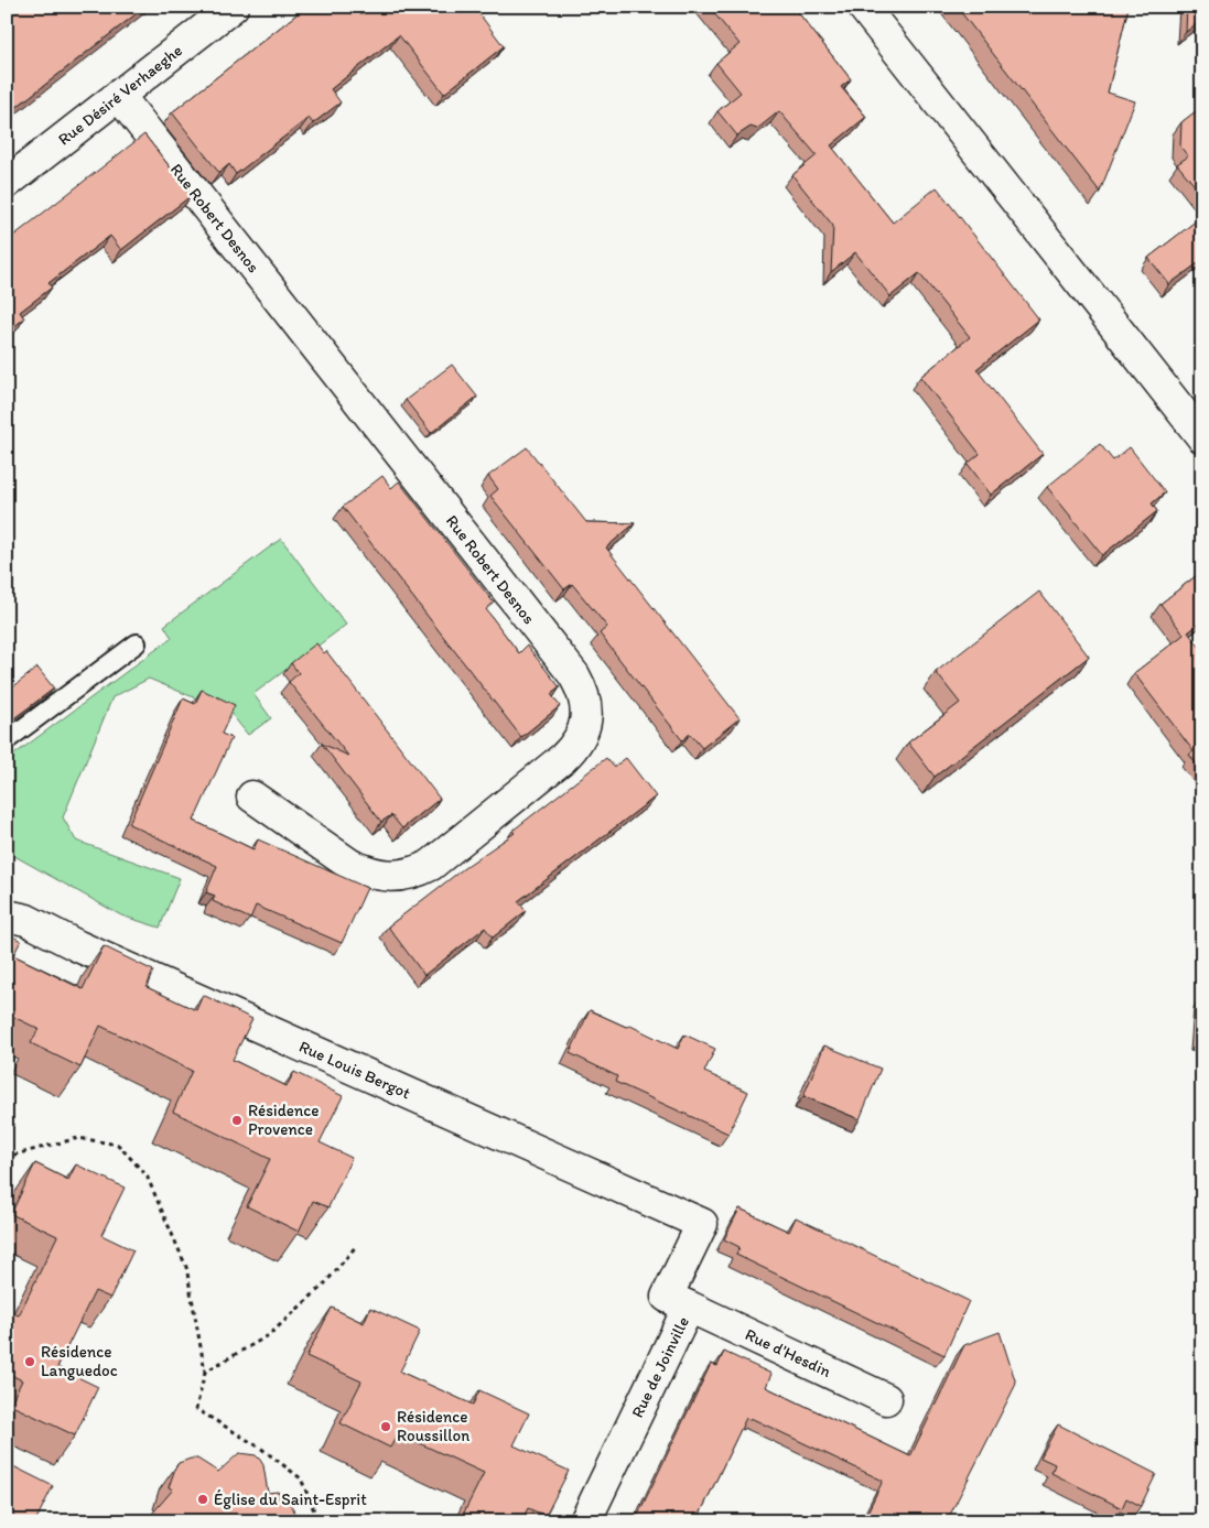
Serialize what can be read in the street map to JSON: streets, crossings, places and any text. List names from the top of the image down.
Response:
{
  "streets": {
    "street": [
      "Rue Désiré Verhaeghe",
      "Rue Robert Desnos",
      "Rue Louis Bergot",
      "Rue d'Hesdin",
      "Rue de Joinville"
    ]
  },
  "crossings": [
    ["Rue Désiré Verhaeghe", "Rue Robert Desnos"],
    ["Rue Louis Bergot", "Rue de Joinville"],
    ["Rue d'Hesdin", "Rue de Joinville"]
  ],
  "places": [
    "Résidence Provence",
    "Résidence Languedoc",
    "Résidence Roussillon",
    "Église du Saint-Esprit"
  ]
}
